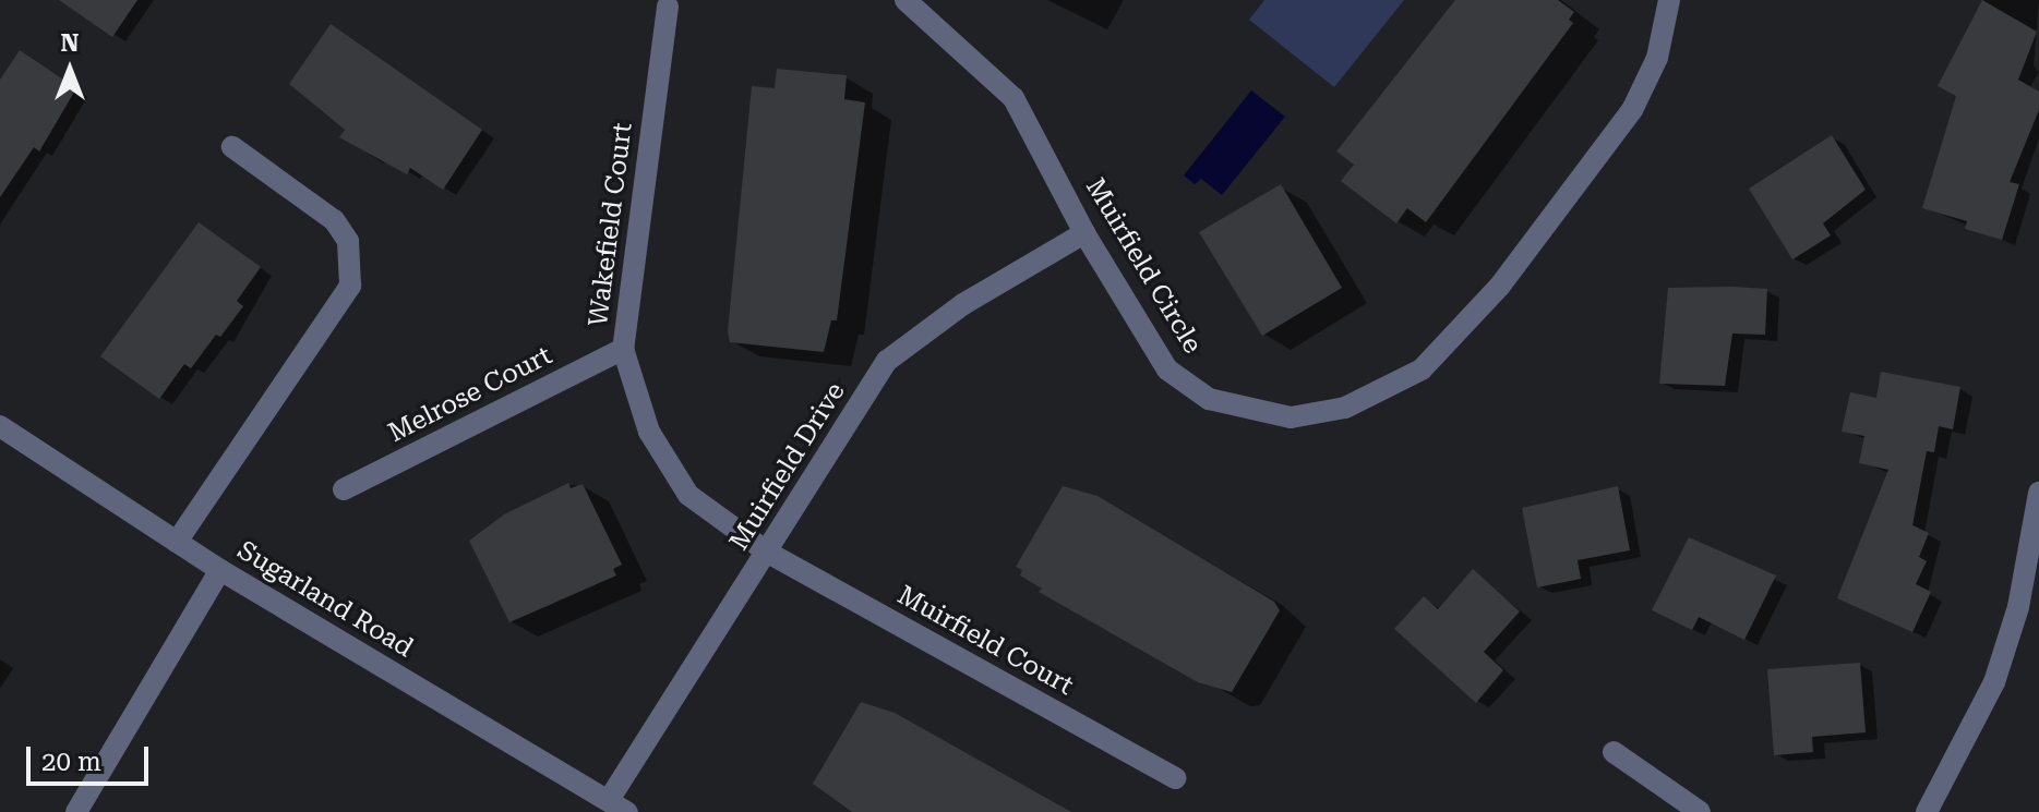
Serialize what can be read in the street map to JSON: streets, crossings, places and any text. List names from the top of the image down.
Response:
{
  "streets": {
    "street": [
      "Wakefield Court",
      "Muirfield Circle",
      "Melrose Court",
      "Muirfield Drive",
      "Sugarland Road",
      "Muirfield Court"
    ]
  },
  "crossings": [
    ["Wakefield Court", "Melrose Court"],
    ["Wakefield Court", "Muirfield Drive"],
    ["Wakefield Court", "Muirfield Court"],
    ["Muirfield Circle", "Muirfield Drive"],
    ["Muirfield Drive", "Sugarland Road"],
    ["Muirfield Drive", "Muirfield Court"]
  ],
  "scale_bar": "20 m",
  "north": "top"
}
